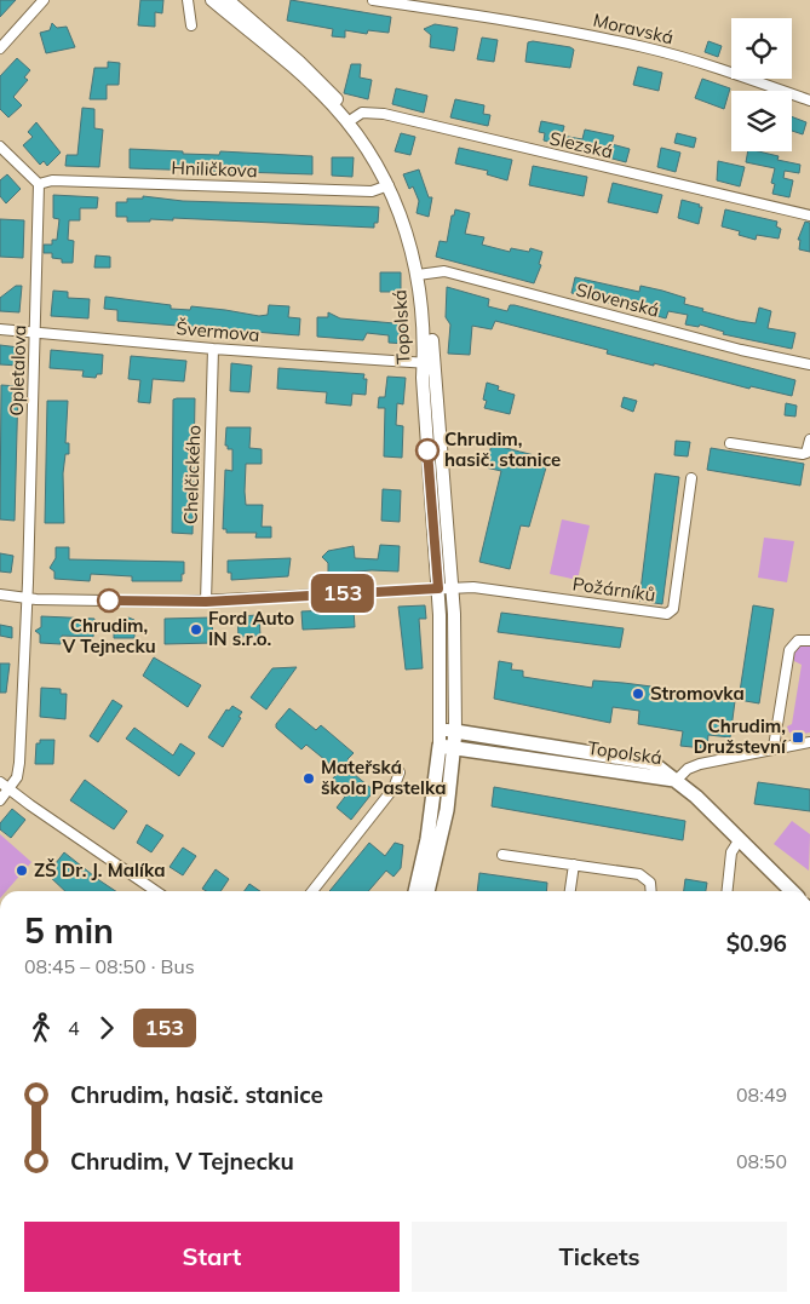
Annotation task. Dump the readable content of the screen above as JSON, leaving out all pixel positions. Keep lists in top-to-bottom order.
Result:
{
  "streets": {
    "main road": ["Topolská"],
    "street": [
      "Moravská",
      "Slezská",
      "Hniličkova",
      "Slovenská",
      "Švermova",
      "Opletalova",
      "Chelčického",
      "Požárníků"
    ]
  },
  "crossings": [
    ["Slezská", "Topolská"],
    ["Hniličkova", "Topolská"],
    ["Hniličkova", "Opletalova"],
    ["Slovenská", "Topolská"],
    ["Topolská", "Švermova"],
    ["Topolská", "Požárníků"],
    ["Švermova", "Opletalova"],
    ["Švermova", "Chelčického"]
  ],
  "places": {
    "other": [
      "Chrudim, hasič. stanice",
      "Chrudim, V Tejnecku",
      "Ford Auto IN s.r.o.",
      "Stromovka",
      "Mateřská škola Pastelka",
      "ZŠ Dr. J. Malíka"
    ],
    "transit": ["Chrudim, Družstevní"]
  },
  "lines": ["bus line 153"],
  "page": {
    "on_map": "153",
    "heading": ["5 min", "08:45 – 08:50 · Bus", "$0.96"],
    "legs": ["4", "153"],
    "list": [
      {
        "name": "Chrudim, hasič. stanice",
        "value": "08:49"
      },
      {
        "name": "Chrudim, V Tejnecku",
        "value": "08:50"
      }
    ],
    "buttons": ["Start", "Tickets"]
  }
}
